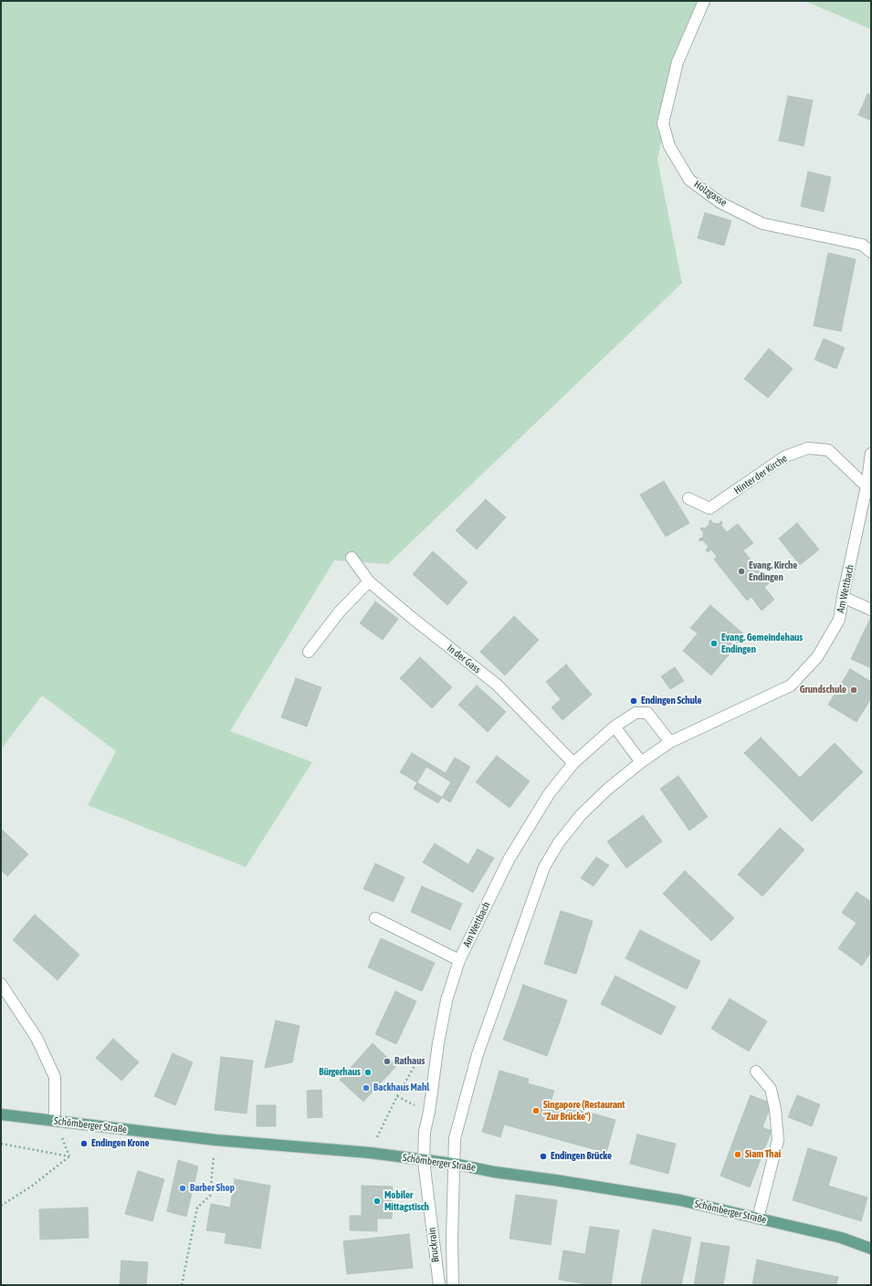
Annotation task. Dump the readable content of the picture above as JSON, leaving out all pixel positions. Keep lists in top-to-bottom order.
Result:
{
  "streets": {
    "main road": ["Schömberger Straße"],
    "street": [
      "Holzgasse",
      "Hinter der Kirche",
      "Am Wettbach",
      "In der Gass",
      "Bruckrain"
    ]
  },
  "crossings": [
    ["Hinter der Kirche", "Am Wettbach"],
    ["Am Wettbach", "In der Gass"],
    ["Am Wettbach", "Schömberger Straße"],
    ["Am Wettbach", "Bruckrain"],
    ["Schömberger Straße", "Bruckrain"]
  ],
  "places": [
    "Evang. Kirche Endingen",
    "Evang. Gemeindehaus Endingen",
    "Grundschule",
    "Endingen Schule",
    "Rathaus",
    "Bürgerhaus",
    "Backhaus Mahl",
    "Singapore (Restaurant \"Zur Brücke\")",
    "Endingen Krone",
    "Siam Thai",
    "Endingen Brücke",
    "Barber Shop",
    "Mobiler Mittagstisch"
  ]
}
